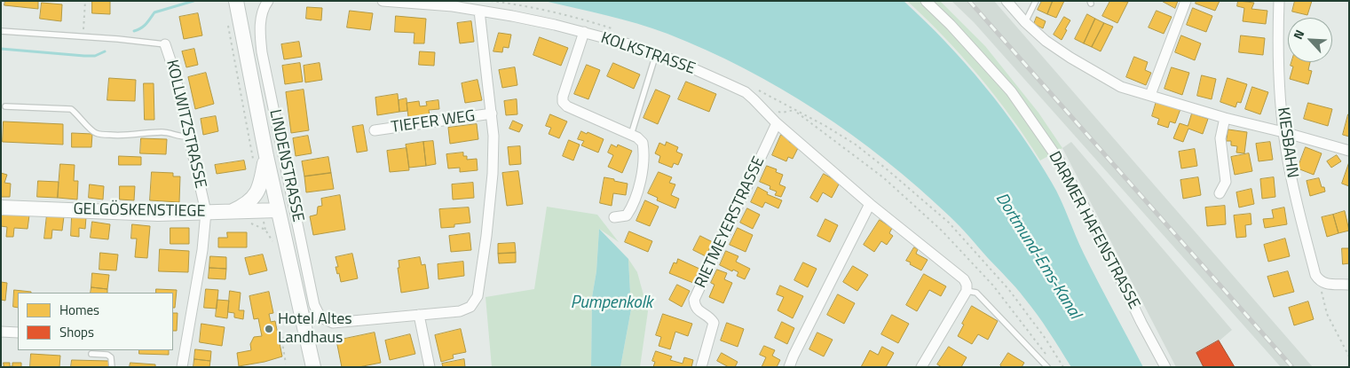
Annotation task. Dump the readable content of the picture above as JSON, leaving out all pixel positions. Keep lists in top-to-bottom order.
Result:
{
  "streets": {
    "main road": ["LINDENSTRASSE", "GELGÖSKENSTIEGE"],
    "street": [
      "KOLKSTRASSE",
      "TIEFER WEG",
      "KOLLWITZSTRASSE",
      "KIESBAHN",
      "RIETMEYERSTRASSE",
      "DARMER HAFENSTRASSE"
    ]
  },
  "crossings": [
    ["KOLKSTRASSE", "RIETMEYERSTRASSE"],
    ["KOLLWITZSTRASSE", "GELGÖSKENSTIEGE"],
    ["LINDENSTRASSE", "GELGÖSKENSTIEGE"]
  ],
  "water": ["Dortmund-Ems-Kanal", "Pumpenkolk"],
  "places": ["Hotel Altes Landhaus"],
  "legend": ["Homes", "Shops"],
  "north": "top left"
}
